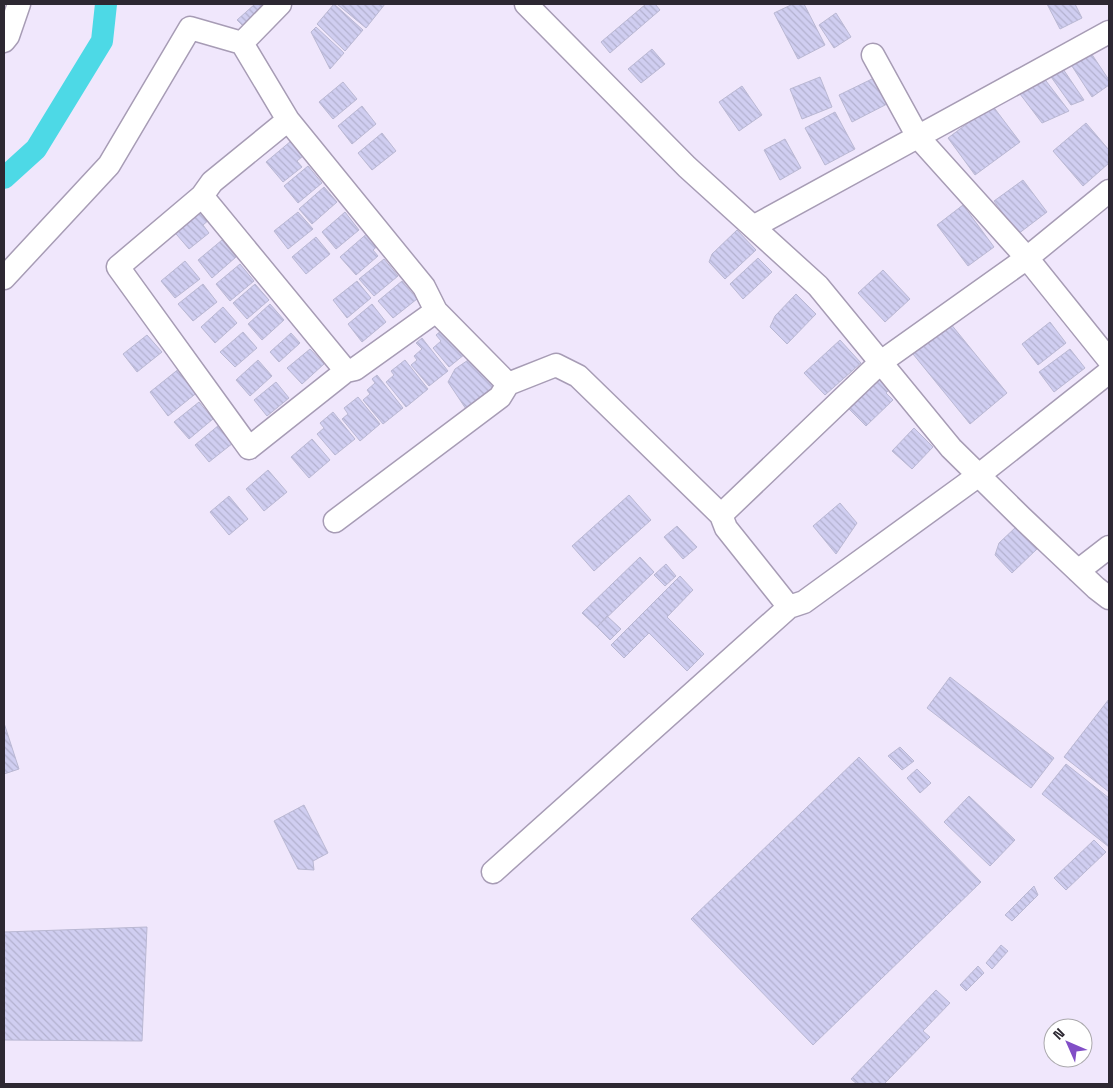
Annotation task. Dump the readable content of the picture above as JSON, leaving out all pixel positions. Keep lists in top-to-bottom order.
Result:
{
  "north": "top left"
}
